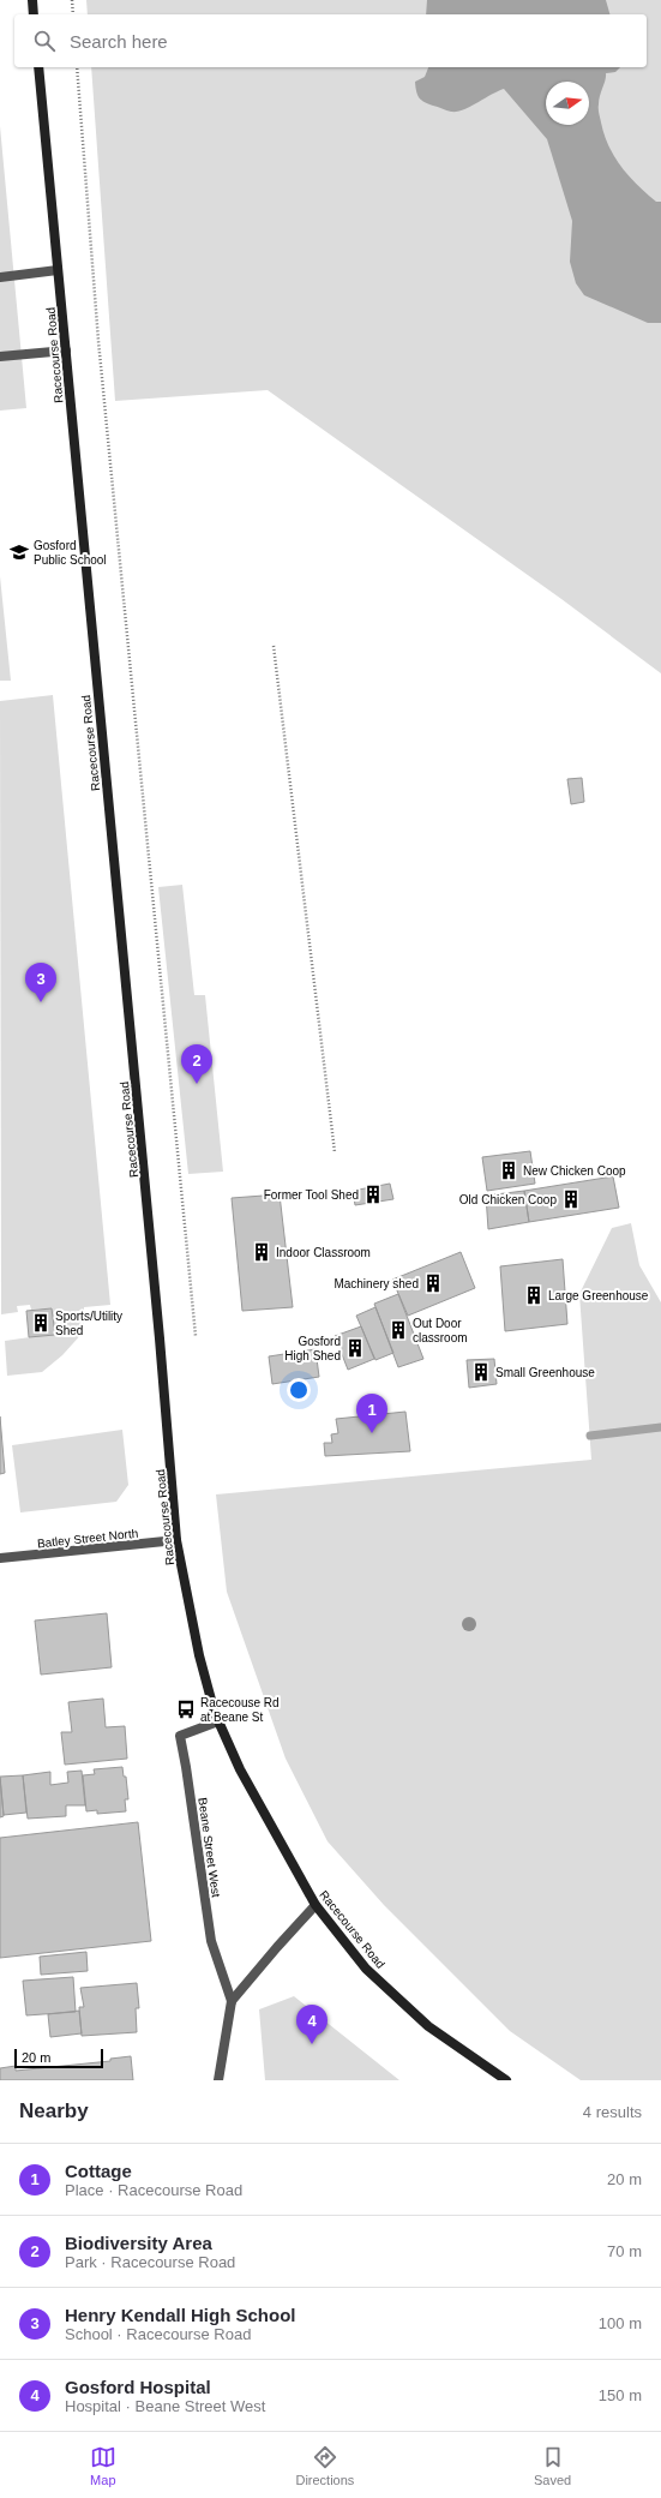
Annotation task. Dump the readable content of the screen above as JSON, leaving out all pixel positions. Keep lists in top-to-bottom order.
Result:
{
  "streets": {
    "main road": ["Racecourse Road"],
    "street": ["Batley Street North", "Beane Street West"]
  },
  "crossings": [
    ["Racecourse Road", "Batley Street North"],
    ["Racecourse Road", "Beane Street West"]
  ],
  "places": {
    "school or university": ["Gosford Public School"],
    "building": [
      "New Chicken Coop",
      "Former Tool Shed",
      "Old Chicken Coop",
      "Indoor Classroom",
      "Machinery shed",
      "Large Greenhouse",
      "Sports/Utility Shed",
      "Out Door classroom",
      "Gosford High Shed",
      "Small Greenhouse"
    ],
    "bus stop": ["Racecouse Rd at Beane St"]
  },
  "scale_bar": "20 m",
  "north": "right",
  "page": {
    "search": "Search here",
    "pins": [
      "3",
      "2",
      "1",
      "4"
    ],
    "scale": "20 m",
    "heading": ["Nearby", "4 results"],
    "list": [
      {
        "mark": "1",
        "name": "Cottage",
        "note": "Place · Racecourse Road",
        "value": "20 m"
      },
      {
        "mark": "2",
        "name": "Biodiversity Area",
        "note": "Park · Racecourse Road",
        "value": "70 m"
      },
      {
        "mark": "3",
        "name": "Henry Kendall High School",
        "note": "School · Racecourse Road",
        "value": "100 m"
      },
      {
        "mark": "4",
        "name": "Gosford Hospital",
        "note": "Hospital · Beane Street West",
        "value": "150 m"
      }
    ],
    "nav": ["Map", "Directions", "Saved"]
  }
}
